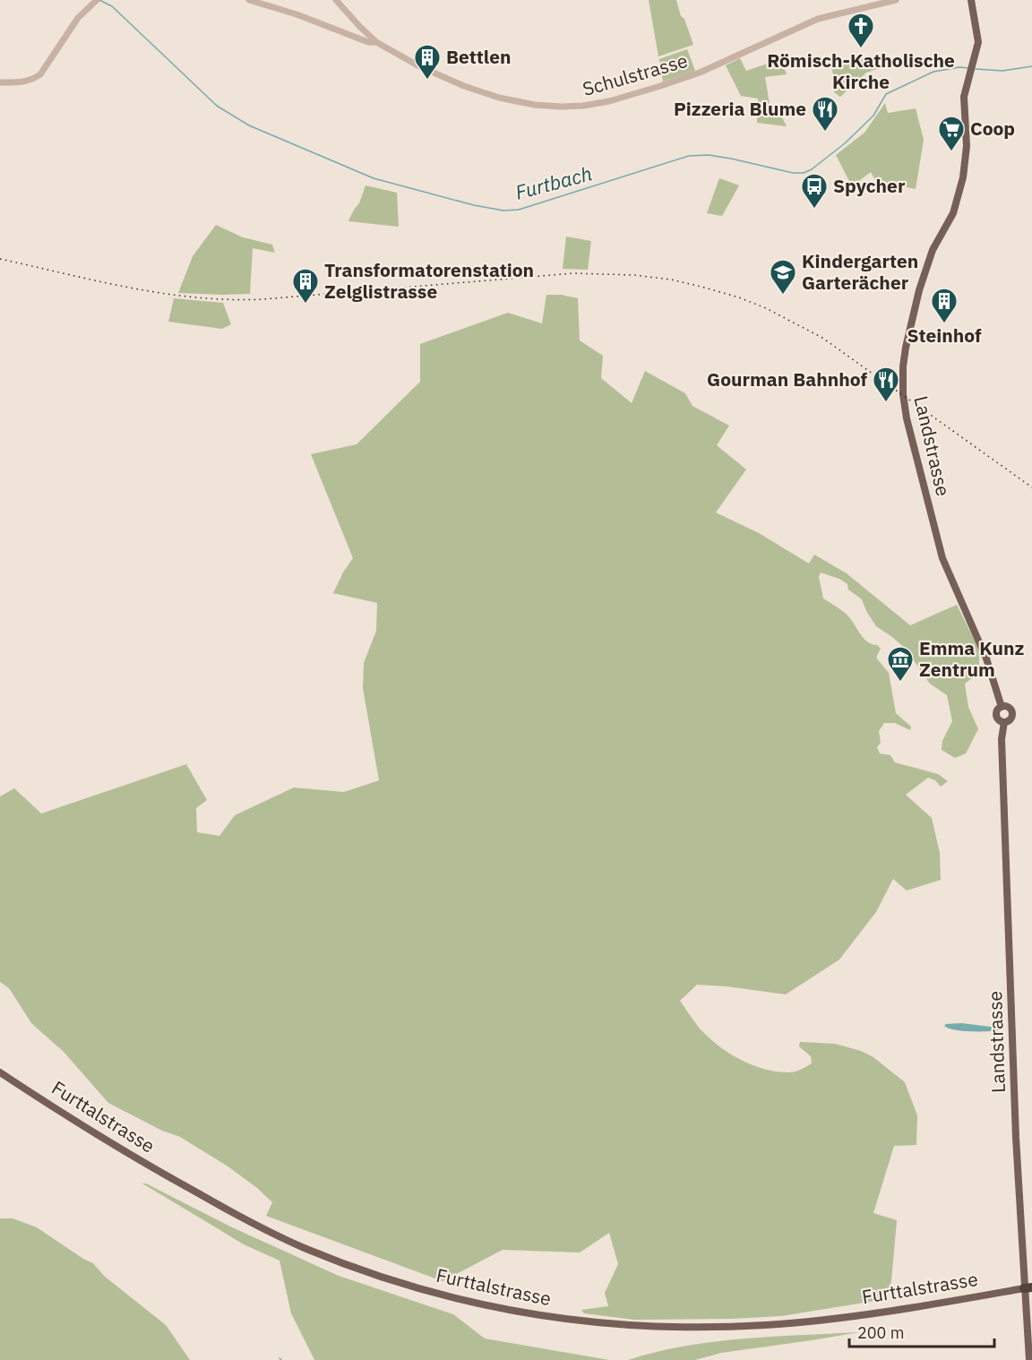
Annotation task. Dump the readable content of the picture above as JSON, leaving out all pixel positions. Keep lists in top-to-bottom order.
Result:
{
  "streets": {
    "main road": ["Landstrasse", "Furttalstrasse"],
    "street": ["Schulstrasse"]
  },
  "crossings": [
    ["Landstrasse", "Furttalstrasse"]
  ],
  "water": ["Furtbach"],
  "places": {
    "church": ["Römisch-Katholische Kirche"],
    "building": ["Bettlen", "Transformatorenstation Zelglistrasse", "Steinhof"],
    "restaurant": ["Pizzeria Blume", "Gourman Bahnhof"],
    "supermarket": ["Coop"],
    "bus stop": ["Spycher"],
    "school or university": ["Kindergarten Garterächer"],
    "museum": ["Emma Kunz Zentrum"]
  },
  "scale_bar": "200 m"
}
